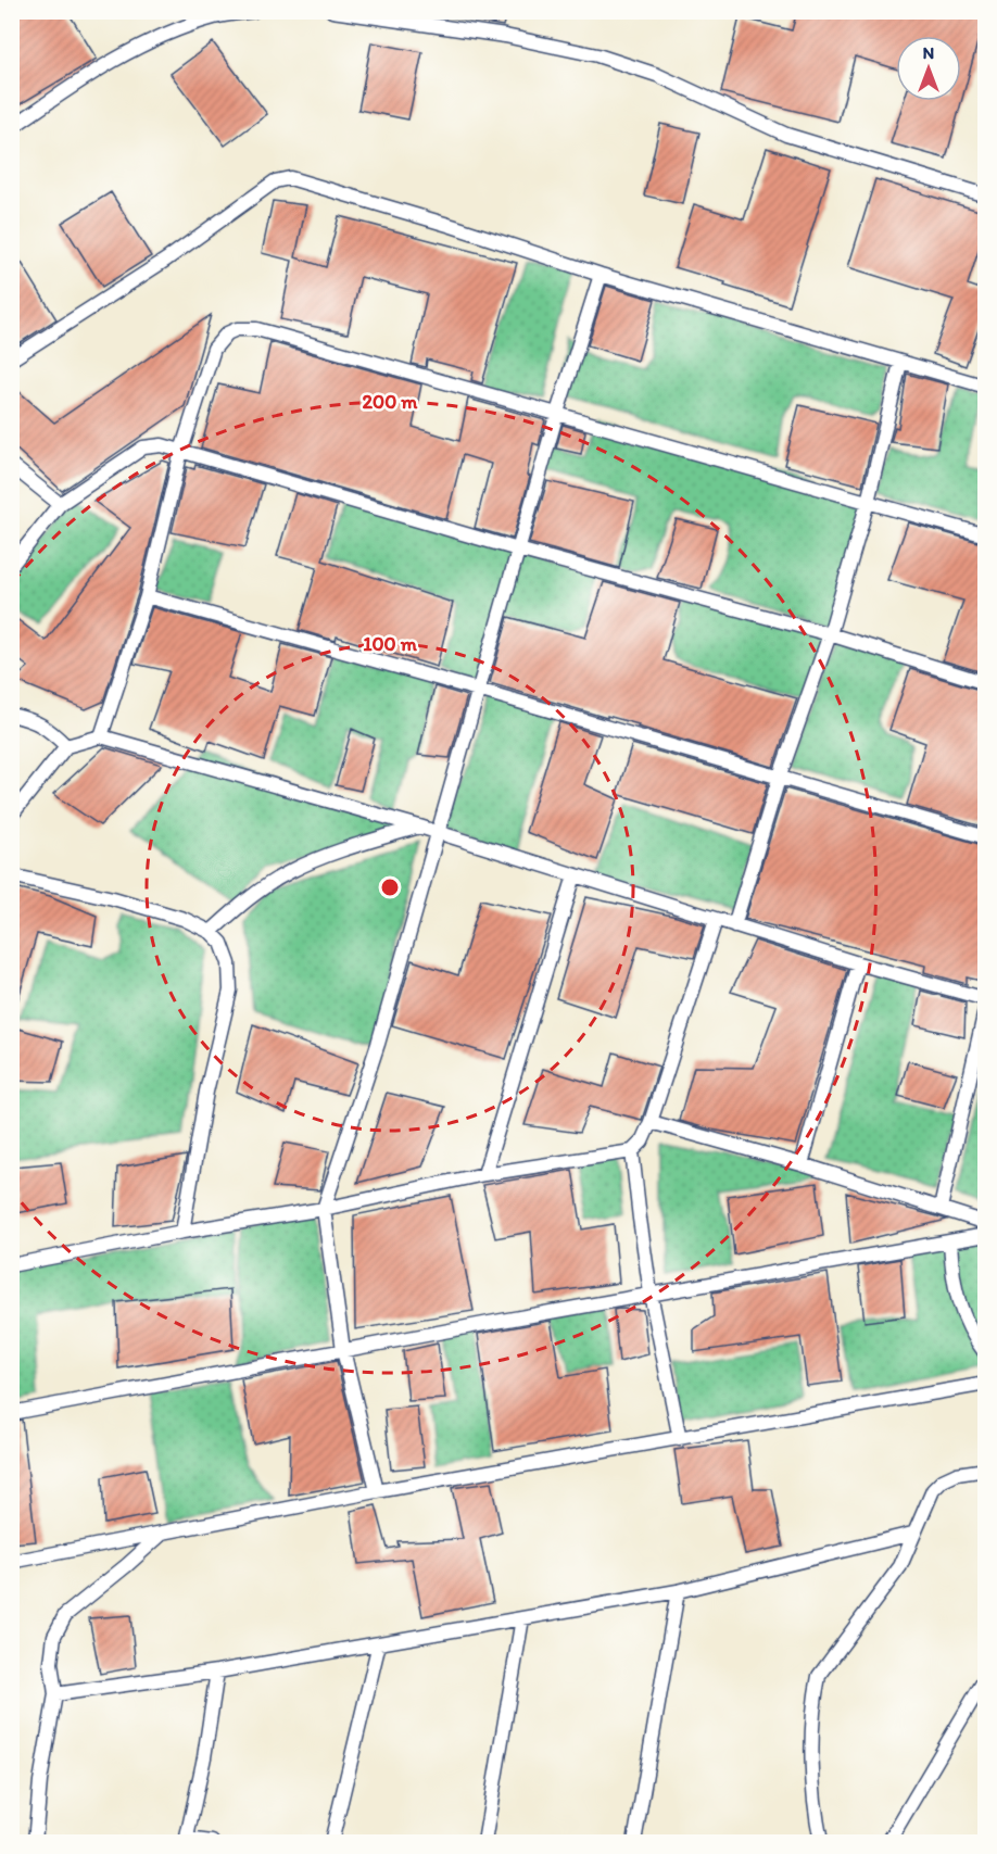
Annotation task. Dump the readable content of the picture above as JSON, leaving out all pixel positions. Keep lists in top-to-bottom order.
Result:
{
  "north": "top",
  "rings": ["200 m", "100 m"]
}
